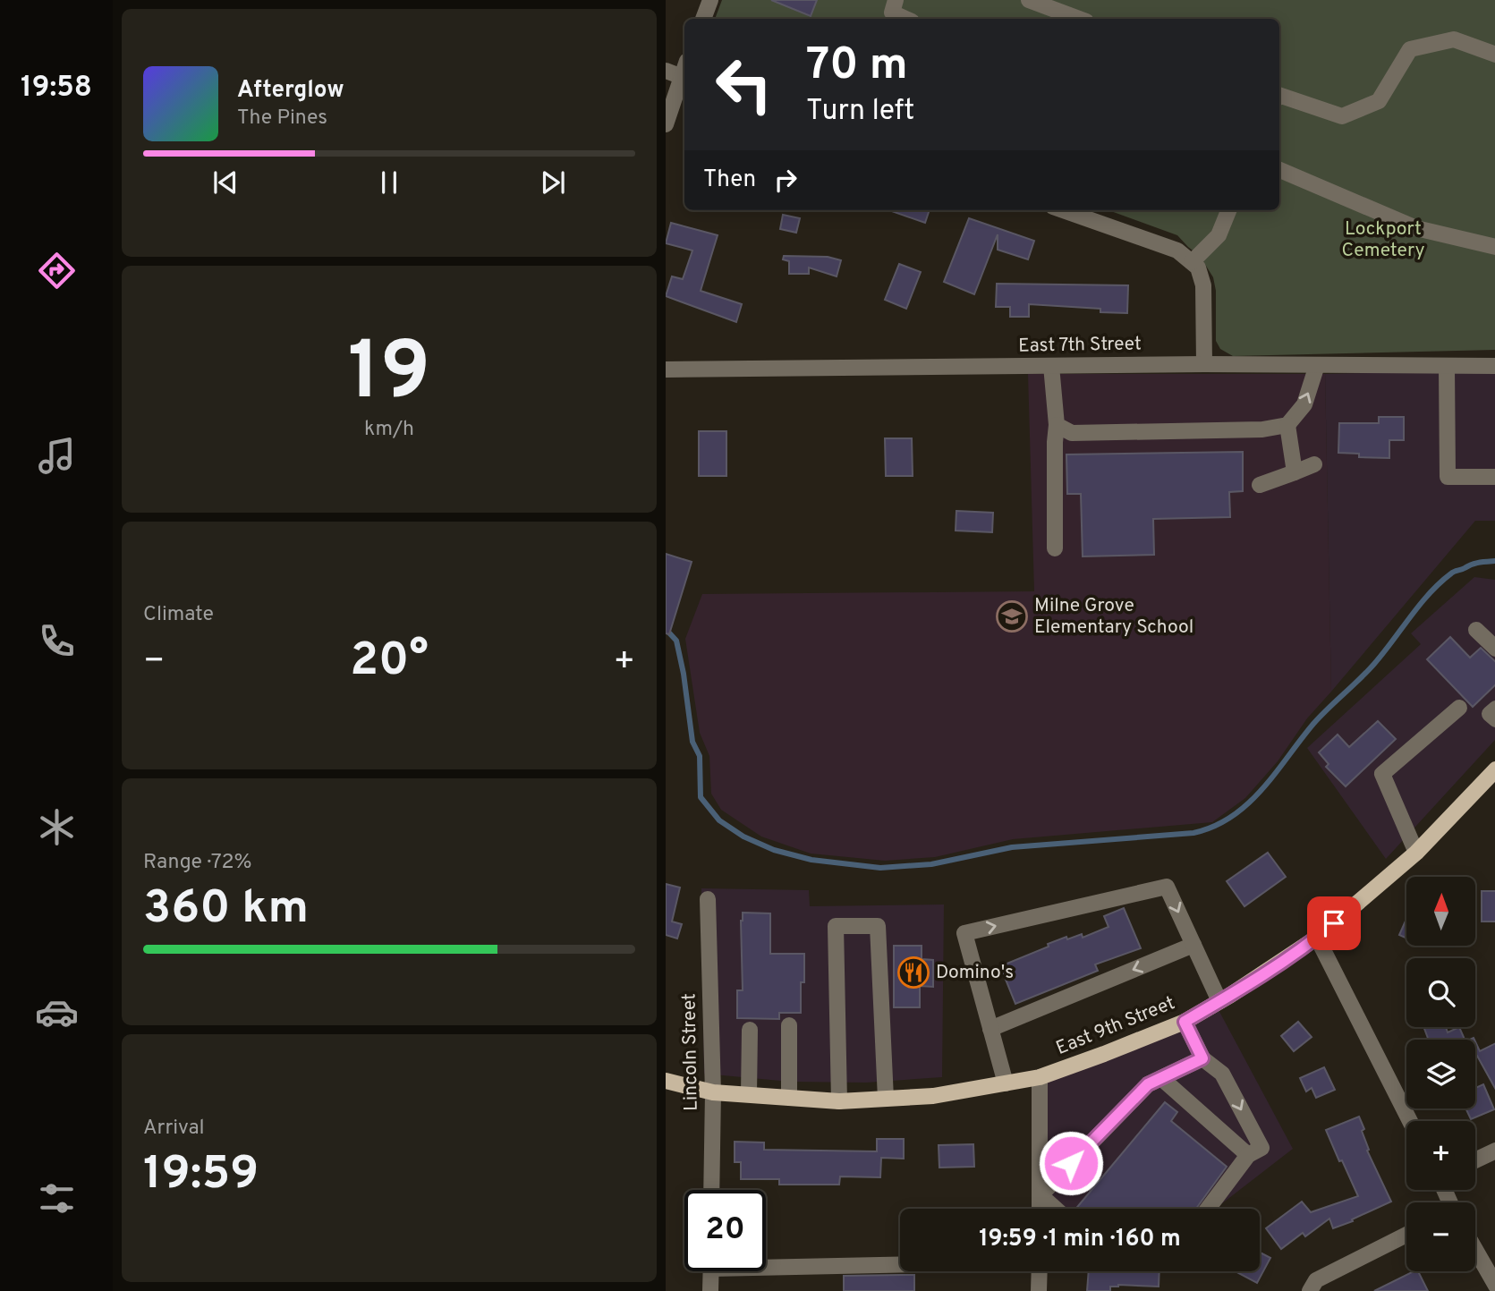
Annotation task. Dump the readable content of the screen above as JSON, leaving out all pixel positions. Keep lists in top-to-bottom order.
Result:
{
  "streets": {
    "main road": ["East 9th Street"],
    "street": ["East 7th Street", "Lincoln Street"]
  },
  "crossings": [
    ["East 9th Street", "Lincoln Street"]
  ],
  "parks": ["Lockport Cemetery"],
  "places": {
    "school or university": ["Milne Grove Elementary School"],
    "restaurant": ["Domino's"]
  },
  "north": "top",
  "page": {
    "tabs": "19:58",
    "turn": ["70 m", "Turn left"],
    "song": ["Afterglow", "The Pines"],
    "then": "Then",
    "tile": [
      ["19", "km/h"],
      "Climate",
      ["Range · 72%", "360 km"],
      ["Arrival", "19:59"]
    ],
    "heat": ["−", "20°", "+"],
    "map_buttons": ["+", "−"],
    "limit": "20",
    "trip": "19:59 · 1 min · 160 m"
  }
}
